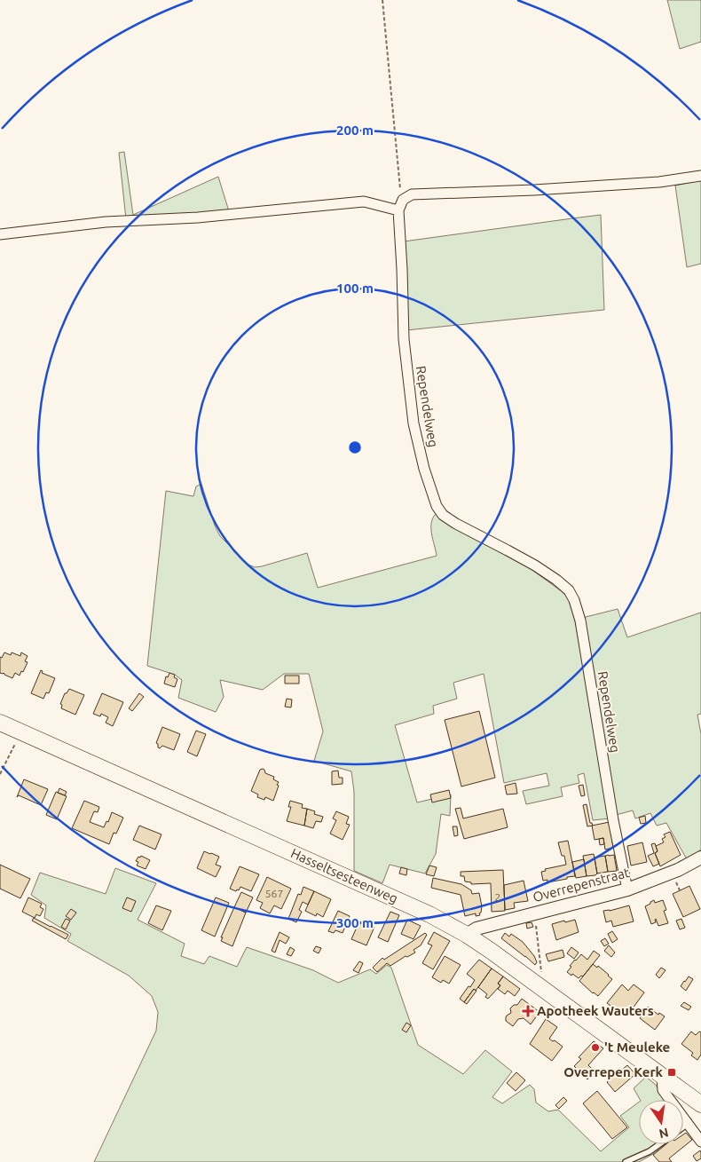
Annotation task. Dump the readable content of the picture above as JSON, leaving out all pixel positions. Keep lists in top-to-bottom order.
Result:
{
  "streets": {
    "main road": ["Hasseltsesteenweg"],
    "street": ["Rependelweg", "Overrepenstraat"]
  },
  "crossings": [
    ["Rependelweg", "Overrepenstraat"],
    ["Hasseltsesteenweg", "Overrepenstraat"]
  ],
  "places": {
    "health": ["Apotheek Wauters"],
    "other": ["'t Meuleke"],
    "transit": ["Overrepen Kerk"]
  },
  "house_numbers": ["567", "2"],
  "north": "bottom",
  "rings": ["200 m", "100 m", "300 m"]
}
